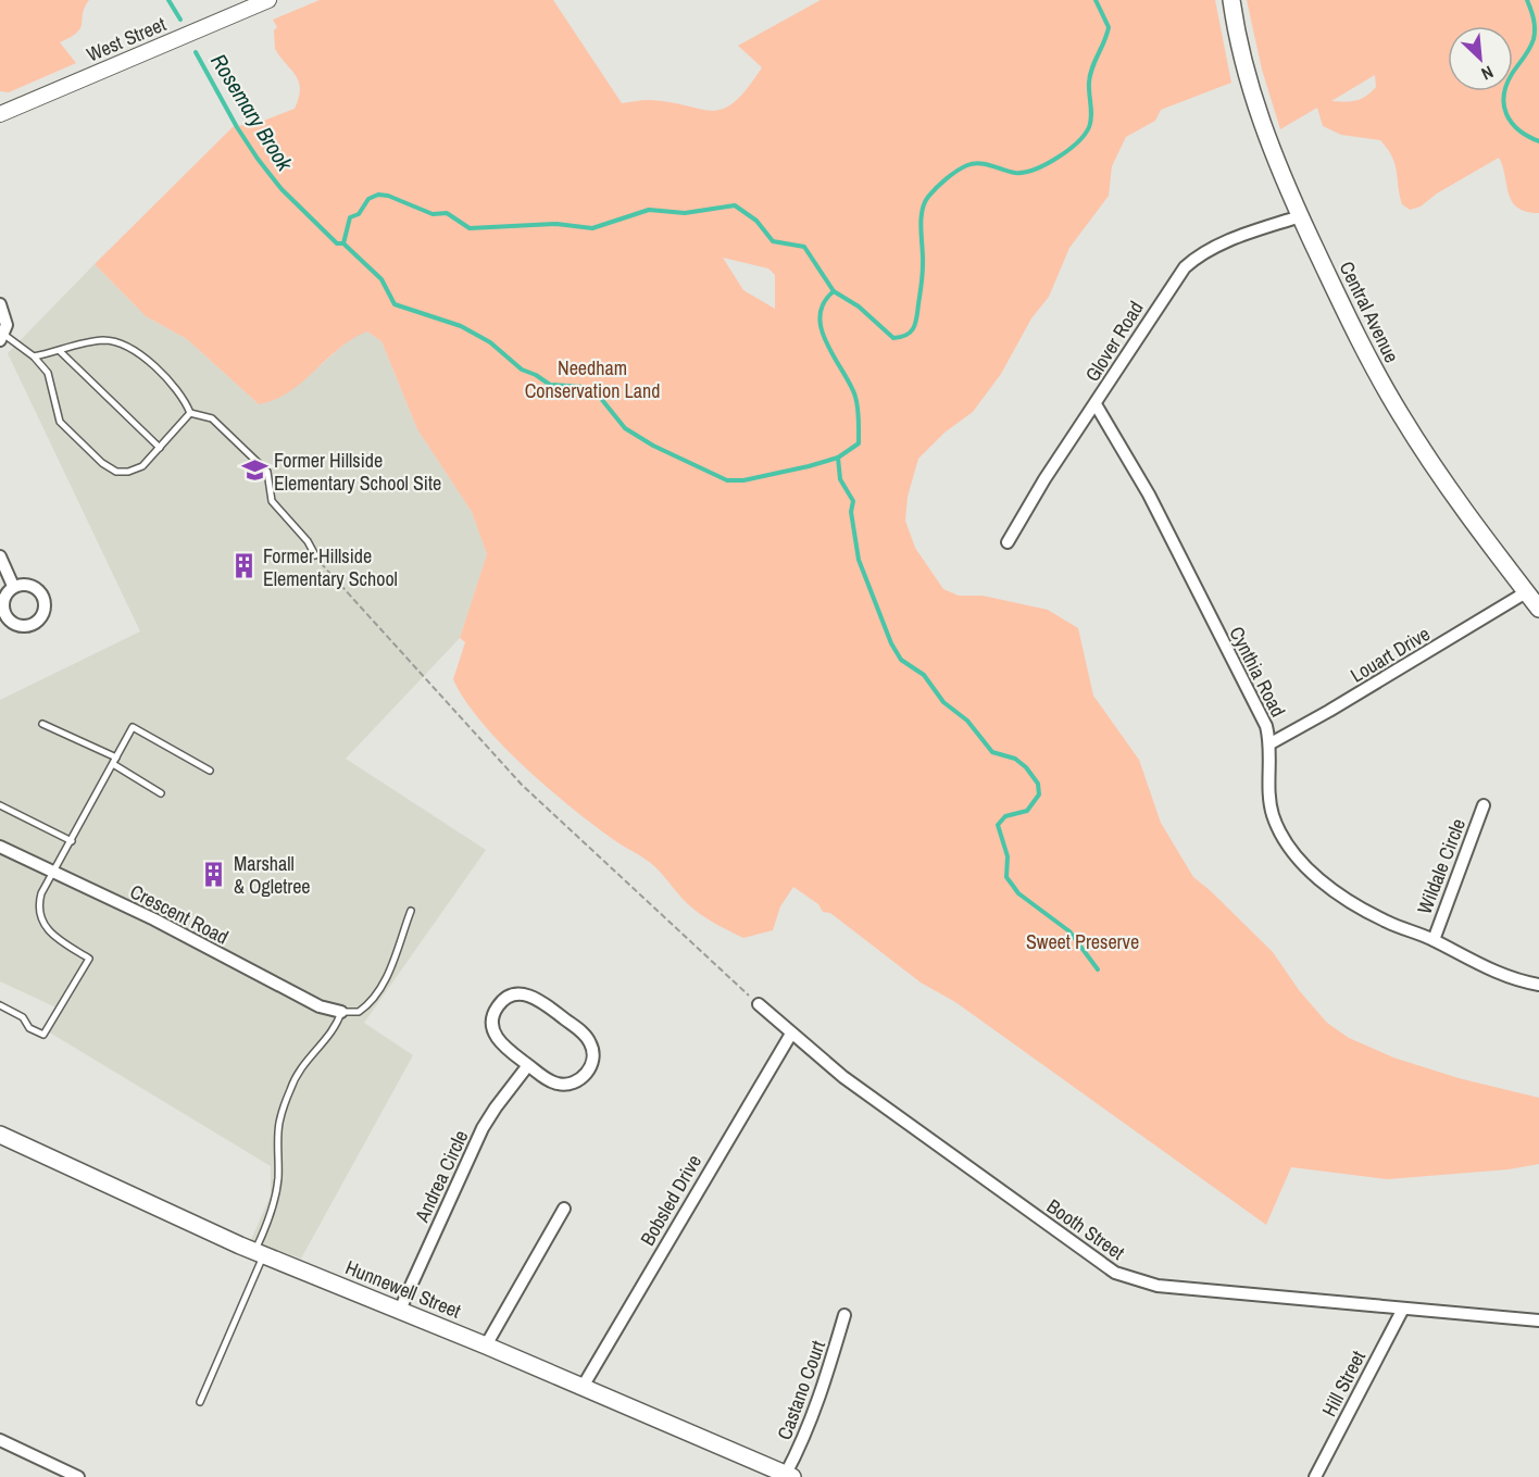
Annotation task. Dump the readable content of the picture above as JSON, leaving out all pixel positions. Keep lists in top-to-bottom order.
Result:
{
  "streets": {
    "main road": ["Central Avenue", "Hunnewell Street"],
    "street": [
      "West Street",
      "Glover Road",
      "Louart Drive",
      "Cynthia Road",
      "Wildale Circle",
      "Crescent Road",
      "Andrea Circle",
      "Bobsled Drive",
      "Booth Street",
      "Hill Street",
      "Castano Court"
    ]
  },
  "crossings": [
    ["Central Avenue", "Glover Road"],
    ["Central Avenue", "Louart Drive"],
    ["Glover Road", "Cynthia Road"],
    ["Louart Drive", "Cynthia Road"],
    ["Cynthia Road", "Wildale Circle"],
    ["Andrea Circle", "Hunnewell Street"],
    ["Bobsled Drive", "Booth Street"],
    ["Bobsled Drive", "Hunnewell Street"],
    ["Booth Street", "Hill Street"],
    ["Hunnewell Street", "Castano Court"]
  ],
  "water": ["Rosemary Brook"],
  "parks": ["Needham Conservation Land", "Sweet Preserve"],
  "places": {
    "school or university": ["Former Hillside Elementary School Site"],
    "building": ["Former Hillside Elementary School", "Marshall & Ogletree"]
  },
  "north": "bottom right"
}
